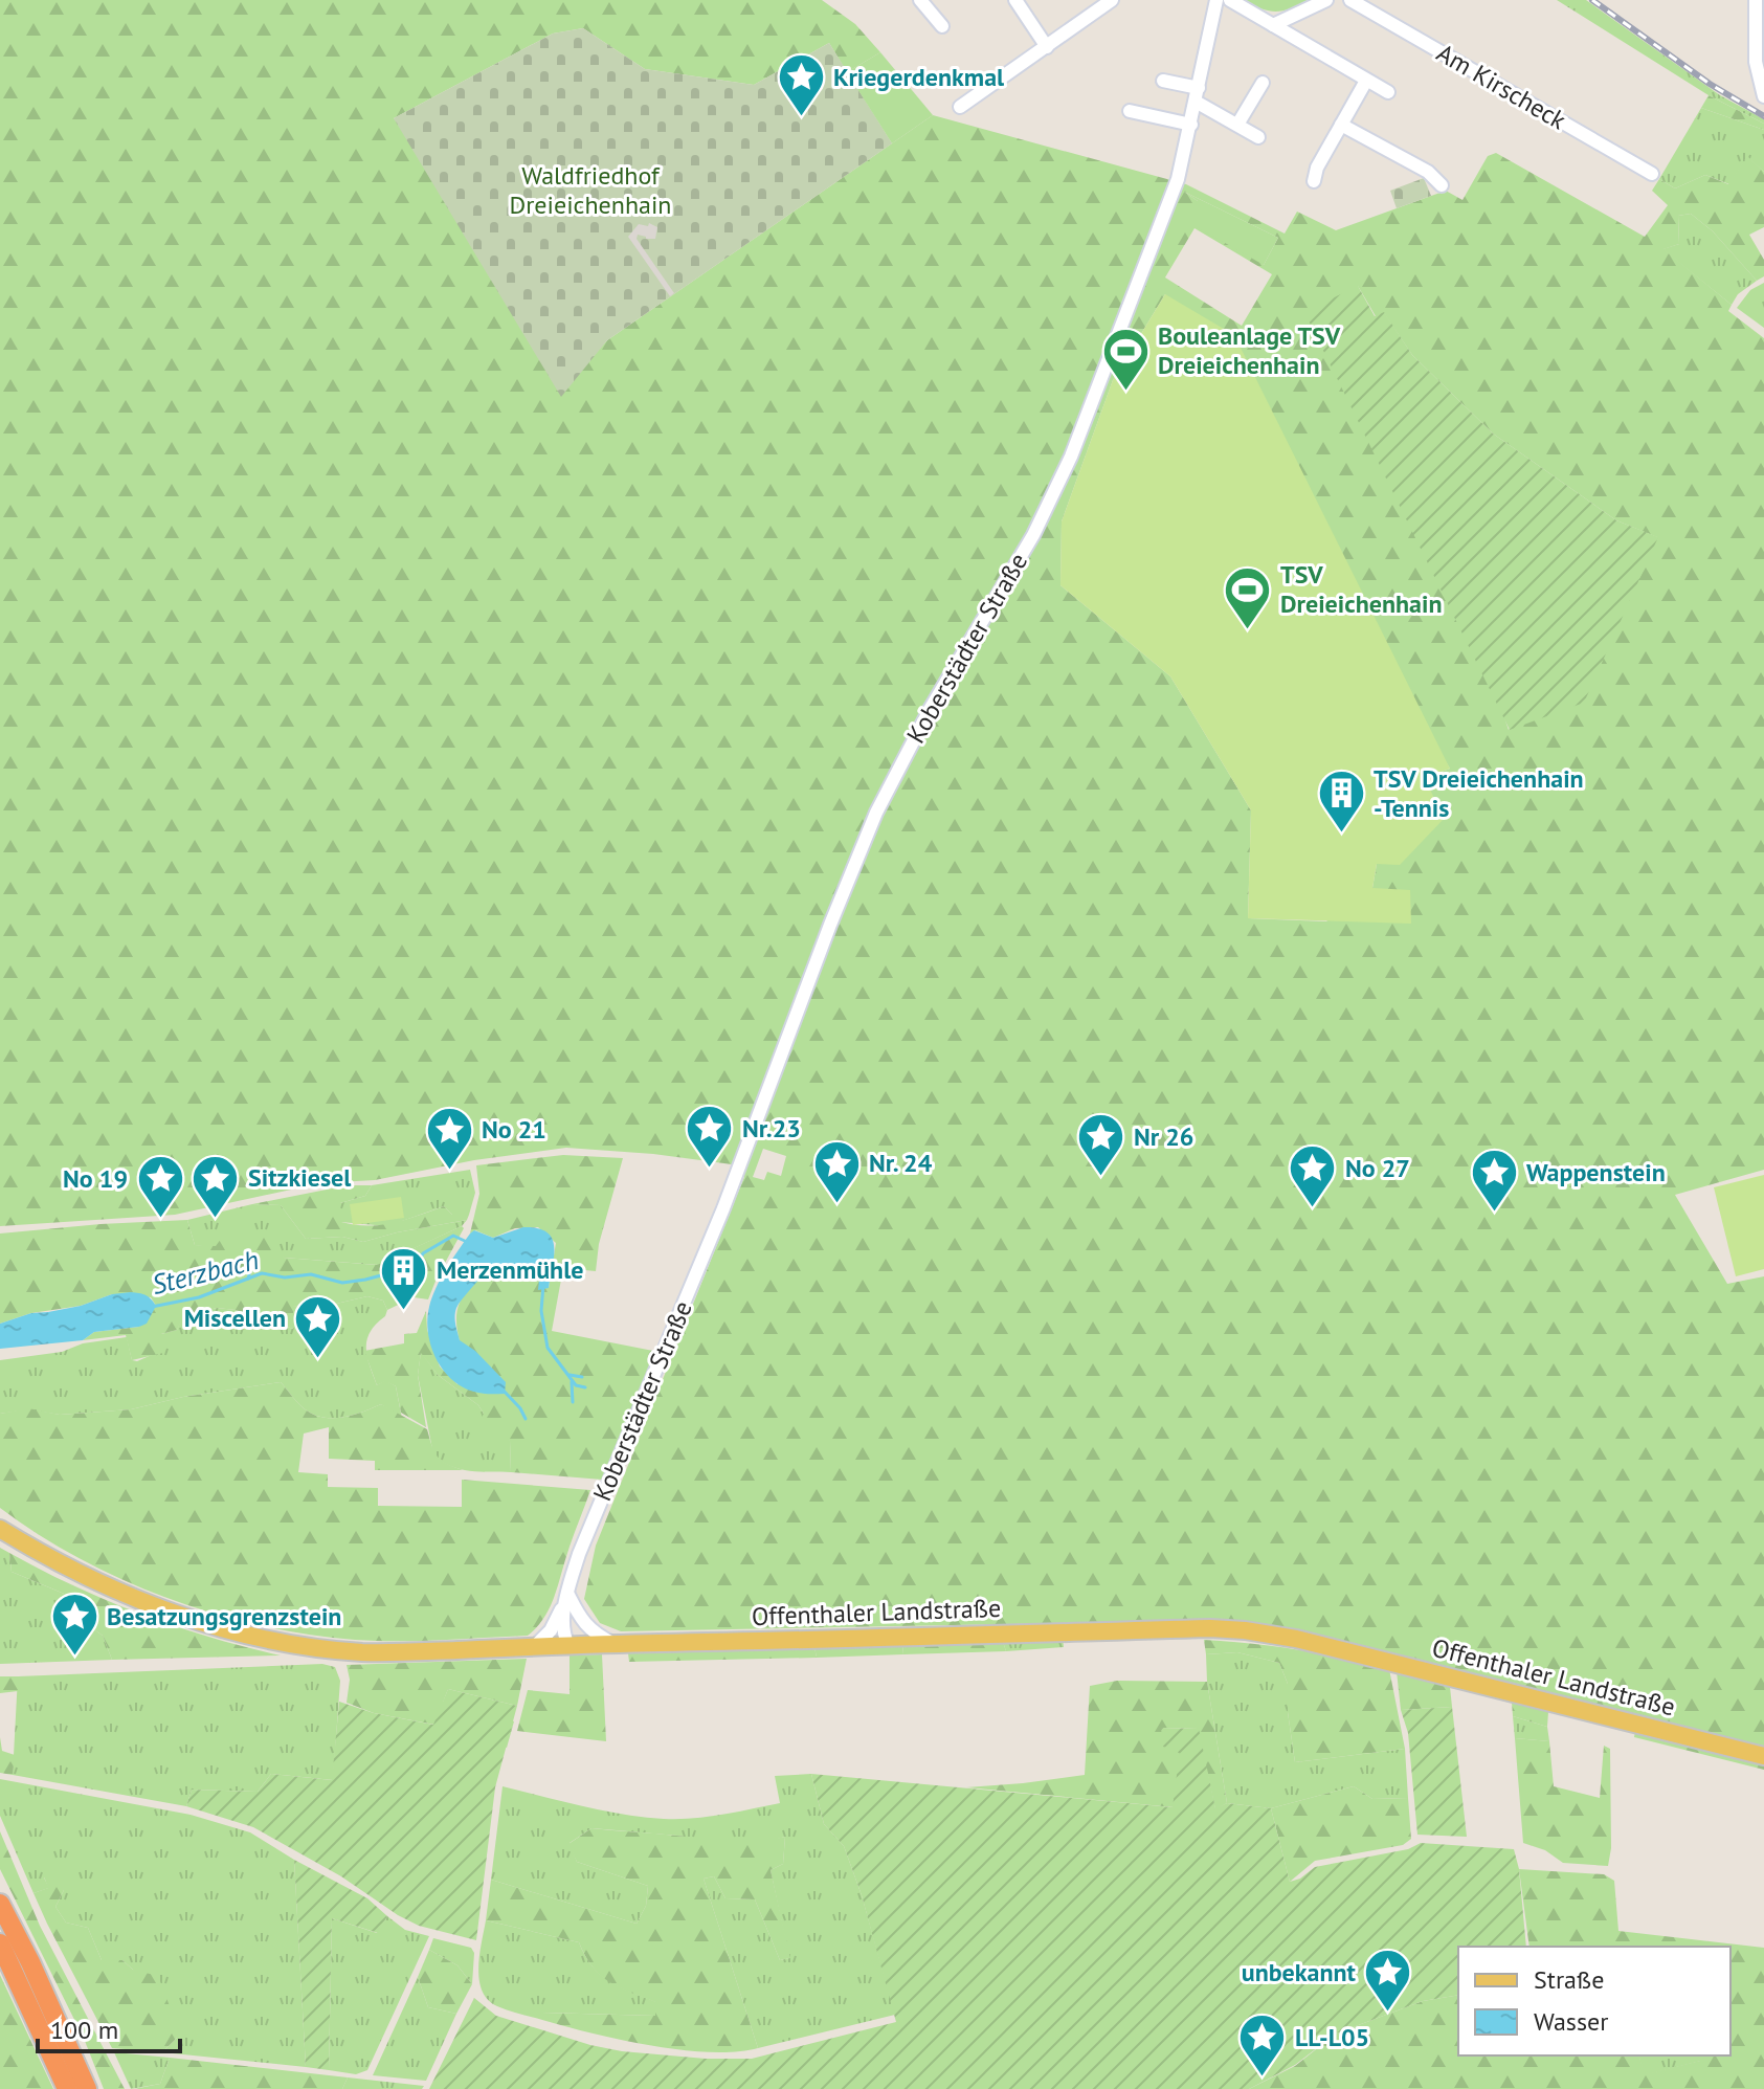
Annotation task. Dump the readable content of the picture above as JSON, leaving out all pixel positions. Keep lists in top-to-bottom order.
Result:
{
  "streets": {
    "main road": ["Offenthaler Landstraße"],
    "street": ["Am Kirscheck", "Koberstädter Straße"]
  },
  "water": ["Sterzbach"],
  "parks": ["Waldfriedhof Dreieichenhain"],
  "places": {
    "place": [
      "Kriegerdenkmal",
      "Nr.23",
      "No 21",
      "Nr 26",
      "Nr. 24",
      "No 27",
      "Wappenstein",
      "Sitzkiesel",
      "No 19",
      "Miscellen",
      "Besatzungsgrenzstein",
      "unbekannt",
      "LL-L05"
    ],
    "sports": ["Bouleanlage TSV Dreieichenhain", "TSV Dreieichenhain"],
    "building": ["TSV Dreieichenhain -Tennis", "Merzenmühle"]
  },
  "legend": ["Straße", "Wasser"],
  "scale_bar": "100 m"
}
